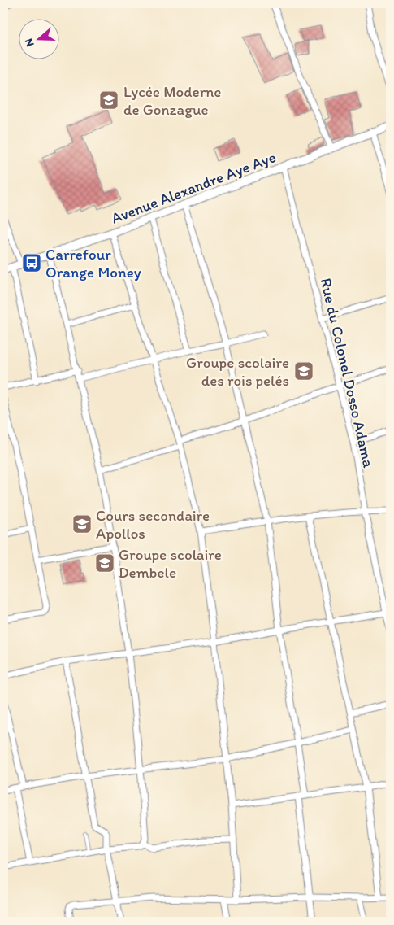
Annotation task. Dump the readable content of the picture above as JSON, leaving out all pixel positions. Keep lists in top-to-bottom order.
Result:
{
  "streets": {
    "street": ["Avenue Alexandre Aye Aye", "Rue du Colonel Dosso Adama"]
  },
  "crossings": [
    ["Avenue Alexandre Aye Aye", "Rue du Colonel Dosso Adama"]
  ],
  "places": {
    "school or university": [
      "Lycée Moderne de Gonzague",
      "Groupe scolaire des rois pelés",
      "Cours secondaire Apollos",
      "Groupe scolaire Dembele"
    ],
    "bus stop": ["Carrefour Orange Money"]
  },
  "north": "left"
}
